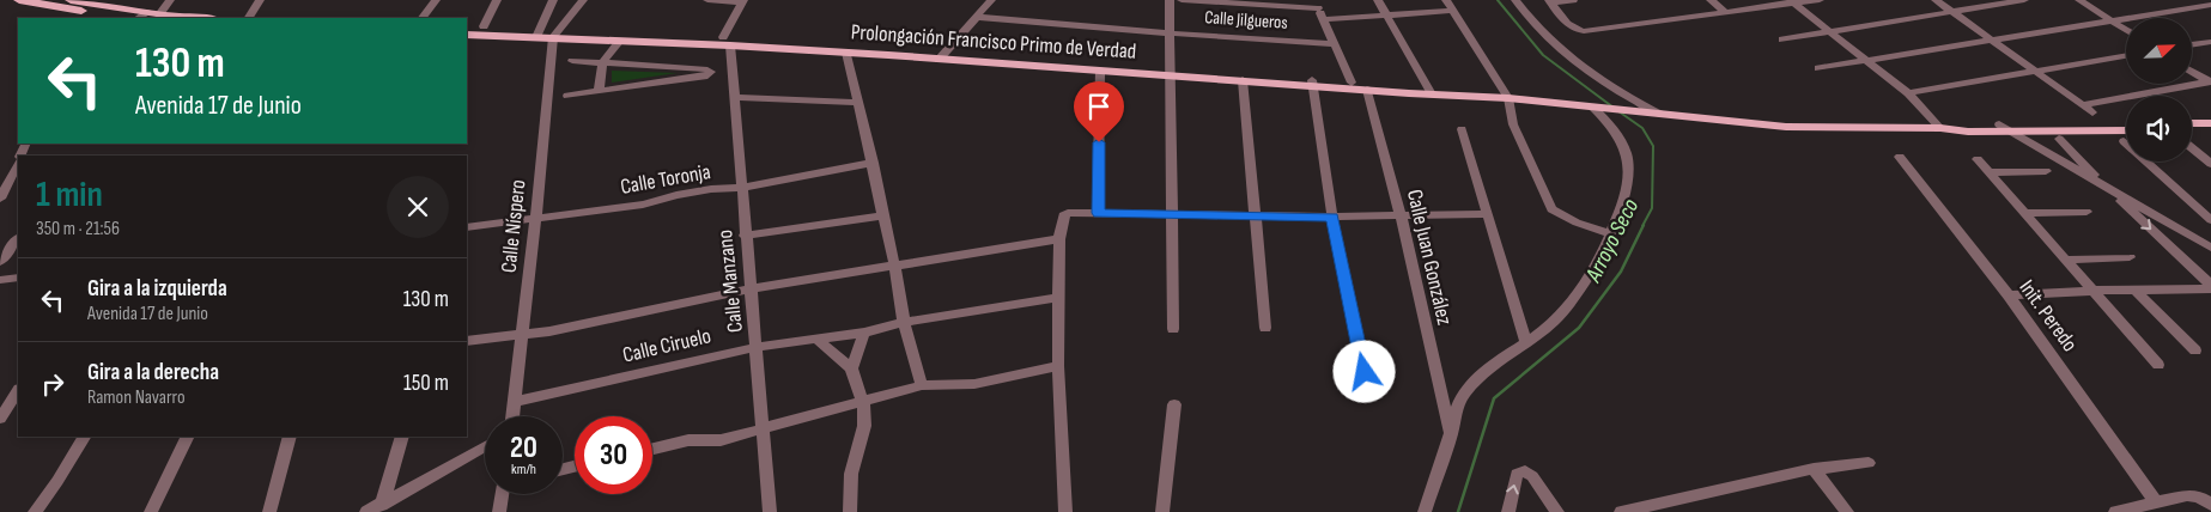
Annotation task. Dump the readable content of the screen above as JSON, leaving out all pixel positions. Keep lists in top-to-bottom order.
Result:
{
  "streets": {
    "main road": ["Prolongación Francisco Primo de Verdad"],
    "street": [
      "Calle Jilgueros",
      "Calle Toronja",
      "Calle Níspero",
      "Calle Juan González",
      "Calle Manzano",
      "Init. Peredo",
      "Calle Ciruelo"
    ]
  },
  "crossings": [
    ["Prolongación Francisco Primo de Verdad", "Calle Níspero"],
    ["Prolongación Francisco Primo de Verdad", "Calle Juan González"],
    ["Prolongación Francisco Primo de Verdad", "Calle Manzano"],
    ["Calle Toronja", "Calle Níspero"],
    ["Calle Toronja", "Calle Manzano"],
    ["Calle Níspero", "Calle Ciruelo"],
    ["Calle Manzano", "Calle Ciruelo"]
  ],
  "water": ["Arroyo Seco"],
  "north": "top right",
  "page": {
    "turn": ["130 m", "Avenida 17 de Junio"],
    "heading": ["1 min", "350 m · 21:56"],
    "list": [
      {
        "name": "Gira a la izquierda",
        "note": "Avenida 17 de Junio",
        "value": "130 m"
      },
      {
        "name": "Gira a la derecha",
        "note": "Ramon Navarro",
        "value": "150 m"
      }
    ],
    "speed": "20 km/h",
    "limit": "30"
  }
}
